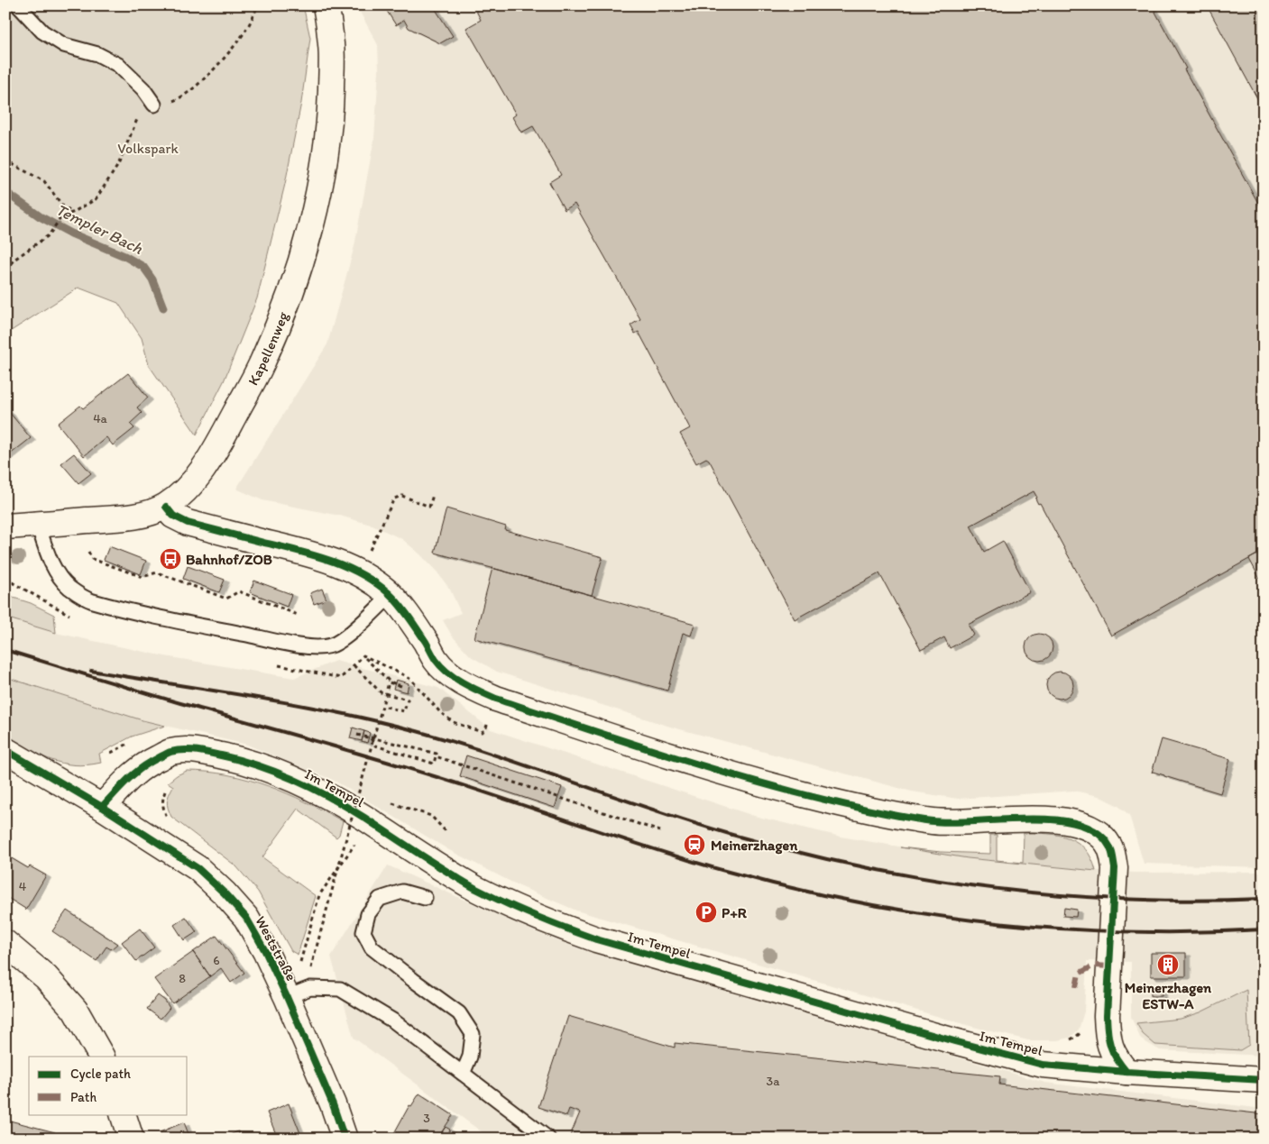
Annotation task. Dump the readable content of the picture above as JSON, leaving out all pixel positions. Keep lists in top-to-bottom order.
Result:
{
  "streets": {
    "street": ["Kapellenweg", "Im Tempel", "Weststraße"]
  },
  "crossings": [
    ["Im Tempel", "Weststraße"]
  ],
  "water": ["Templer Bach"],
  "parks": ["Volkspark"],
  "places": {
    "bus stop": ["Bahnhof/ZOB"],
    "station": ["Meinerzhagen"],
    "parking": ["P+R"],
    "building": ["Meinerzhagen ESTW-A"]
  },
  "house_numbers": [
    "4a",
    "4",
    "6",
    "8",
    "3a",
    "3"
  ],
  "legend": ["Cycle path", "Path"]
}
